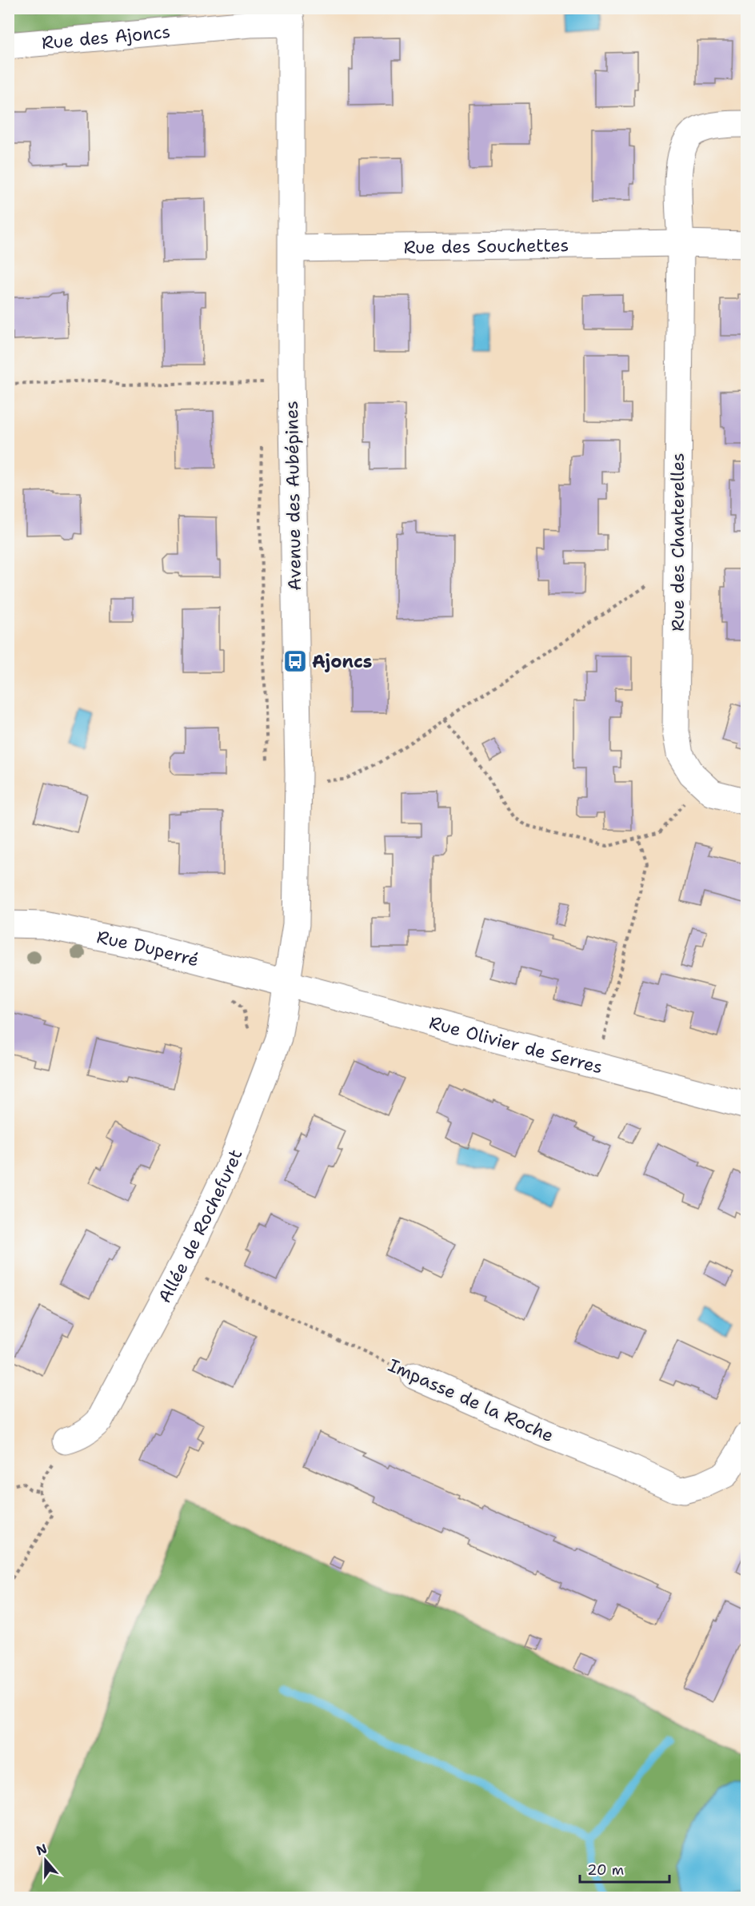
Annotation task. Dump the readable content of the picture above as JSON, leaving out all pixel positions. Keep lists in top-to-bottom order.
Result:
{
  "streets": {
    "street": [
      "Rue des Ajoncs",
      "Rue des Souchettes",
      "Avenue des Aubépines",
      "Rue des Chanterelles",
      "Rue Duperré",
      "Rue Olivier de Serres",
      "Allée de Rochefuret",
      "Impasse de la Roche"
    ]
  },
  "crossings": [
    ["Rue des Ajoncs", "Avenue des Aubépines"],
    ["Rue des Souchettes", "Avenue des Aubépines"],
    ["Rue des Souchettes", "Rue des Chanterelles"],
    ["Avenue des Aubépines", "Rue Duperré"],
    ["Avenue des Aubépines", "Rue Olivier de Serres"],
    ["Avenue des Aubépines", "Allée de Rochefuret"],
    ["Rue Duperré", "Rue Olivier de Serres"],
    ["Rue Duperré", "Allée de Rochefuret"],
    ["Rue Olivier de Serres", "Allée de Rochefuret"],
    ["Allée de Rochefuret", "Impasse de la Roche"]
  ],
  "places": {
    "bus stop": ["Ajoncs"]
  },
  "scale_bar": "20 m",
  "north": "top"
}
